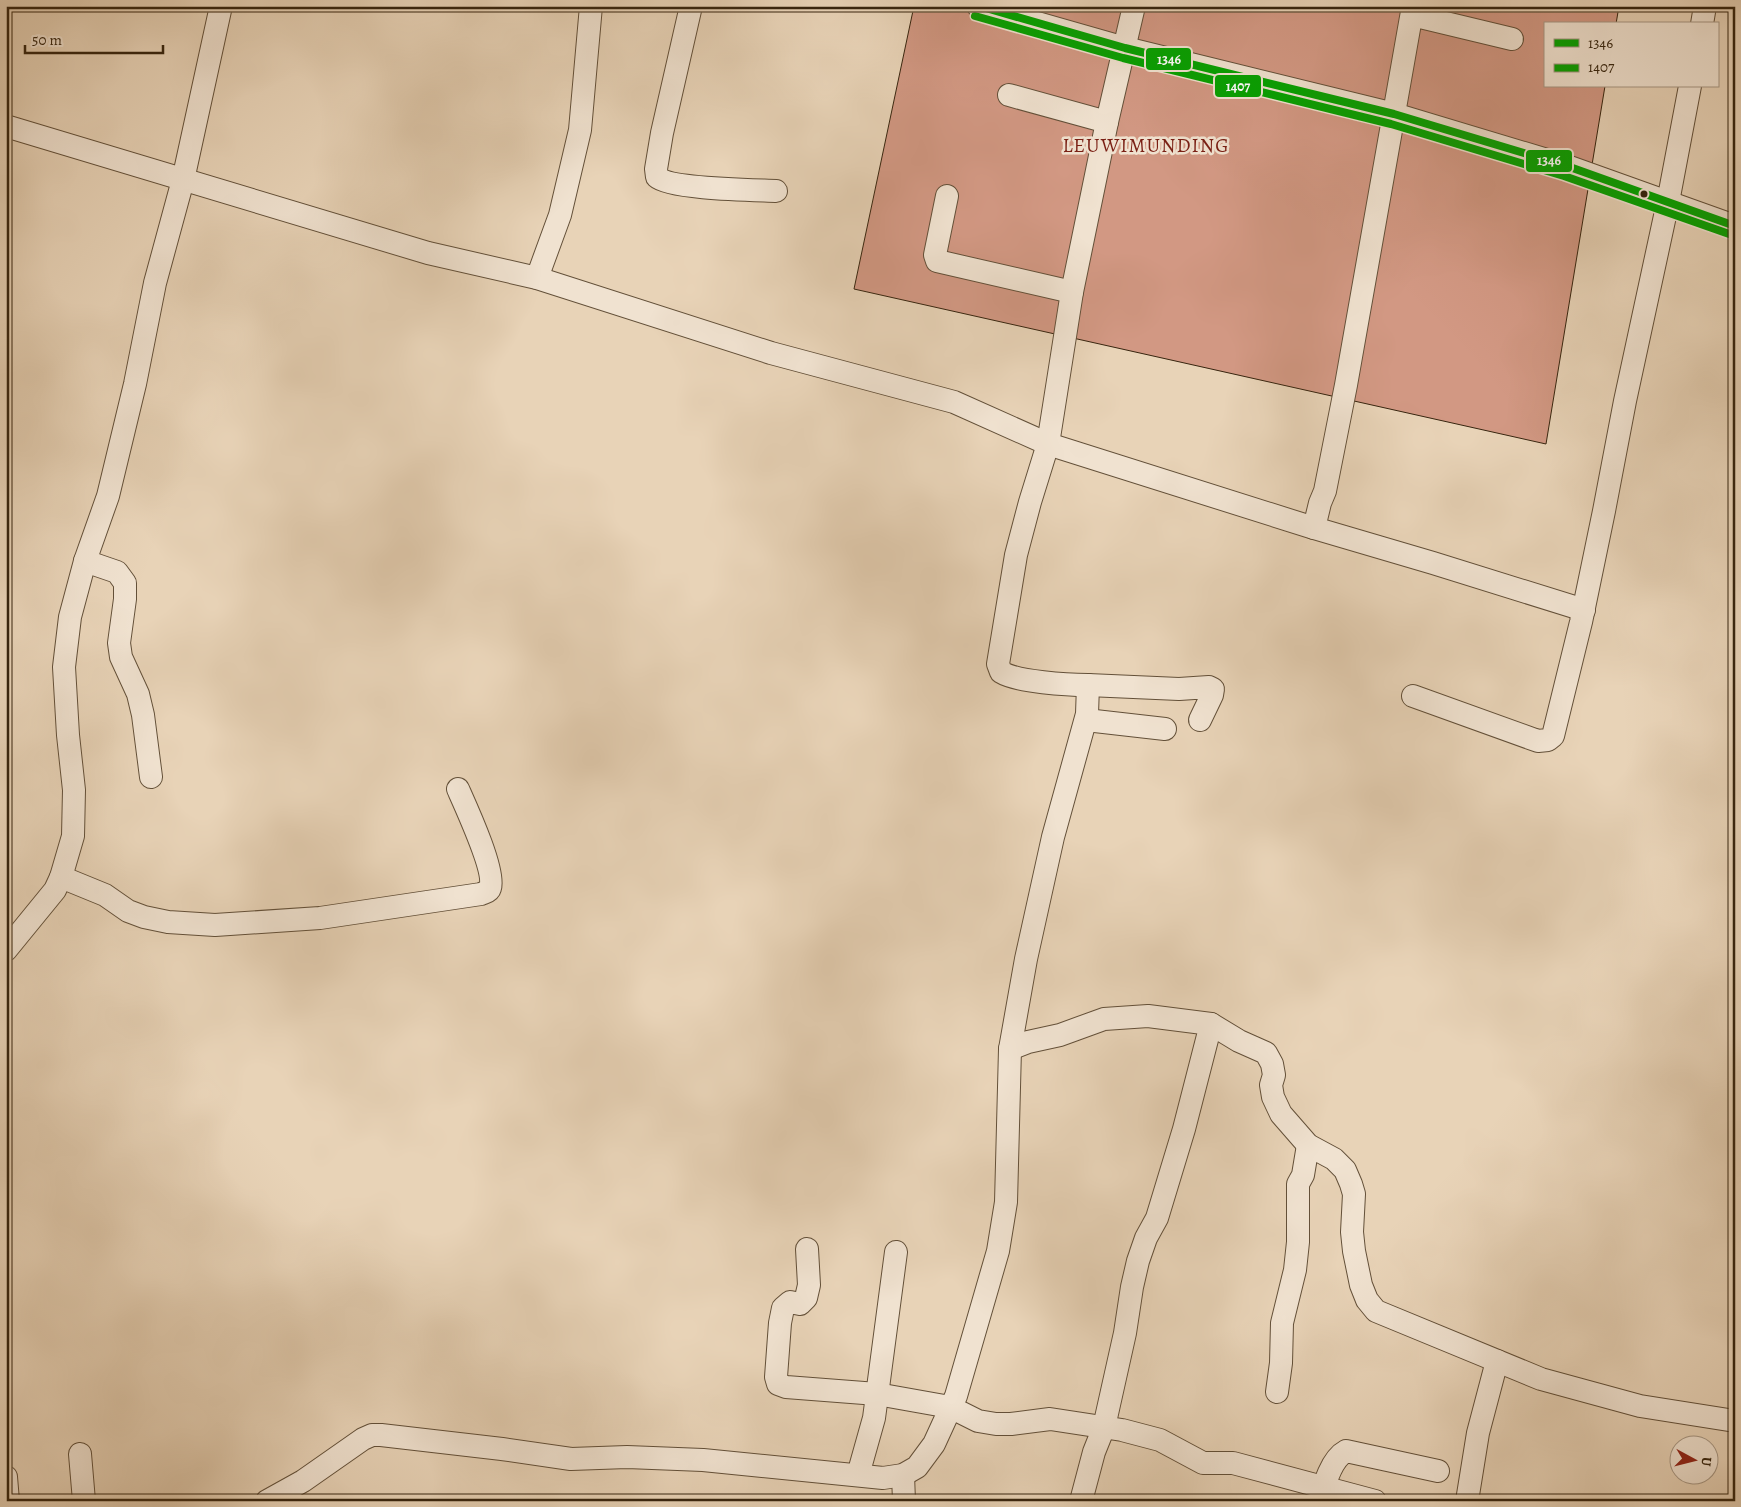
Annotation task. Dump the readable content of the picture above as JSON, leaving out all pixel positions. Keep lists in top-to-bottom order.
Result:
{
  "districts": ["LEUWIMUNDING"],
  "lines": ["transit line 1346", "transit line 1407"],
  "legend": ["1346", "1407"],
  "scale_bar": "50 m",
  "north": "right"
}
